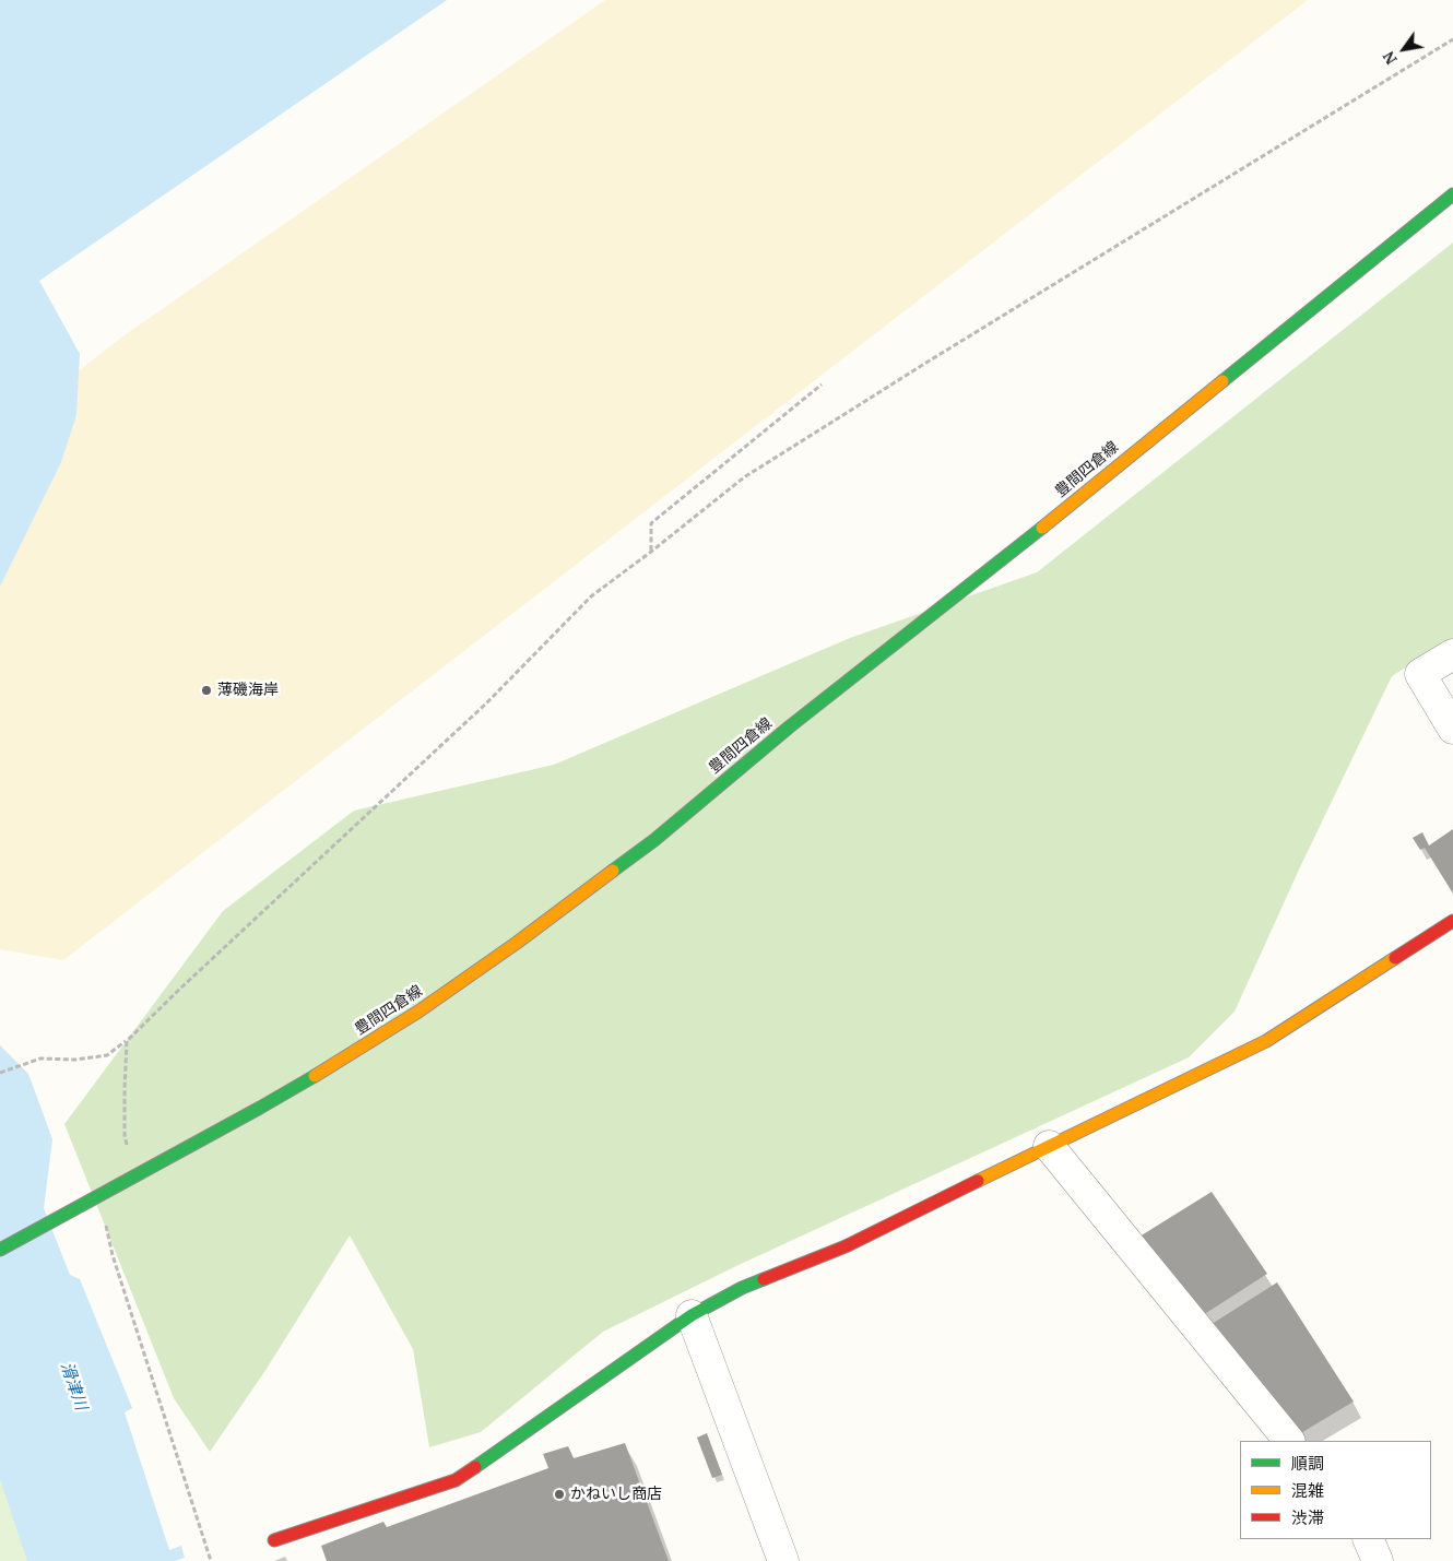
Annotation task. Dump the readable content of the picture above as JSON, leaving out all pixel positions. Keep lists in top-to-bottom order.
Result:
{
  "streets": {
    "main road": ["豊間四倉線"]
  },
  "water": ["滑津川"],
  "places": ["薄磯海岸", "かねいし商店"],
  "legend": ["順調", "混雑", "渋滞"],
  "north": "bottom left"
}
